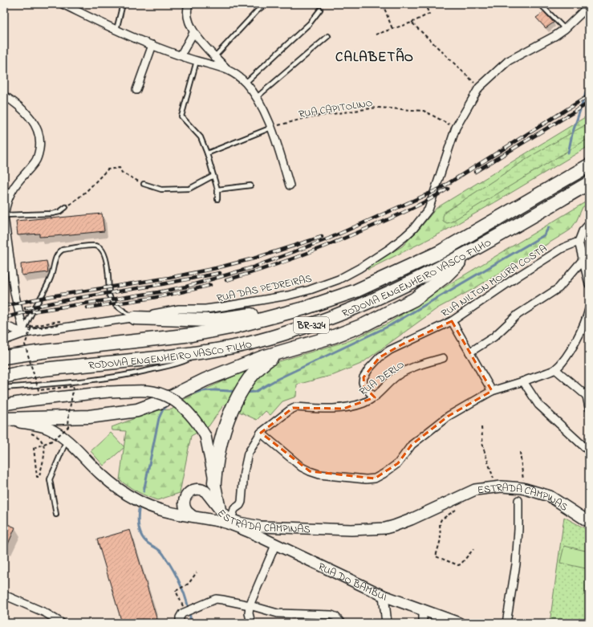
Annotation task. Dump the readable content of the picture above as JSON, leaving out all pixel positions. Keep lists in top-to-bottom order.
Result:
{
  "streets": {
    "highway": ["RODOVIA ENGENHEIRO VASCO FILHO", "BR-324"],
    "main road": ["ESTRADA CAMPINAS", "RUA DO BAMBUÍ"],
    "street": ["RUA NILTON MOURA COSTA", "RUA DAS PEDREIRAS", "RUA DERLO"],
    "path": ["RUA CAPITOLINO"]
  },
  "crossings": [
    ["RUA CAPITOLINO", "RUA DAS PEDREIRAS"],
    ["RUA NILTON MOURA COSTA", "RUA DERLO"],
    ["RUA DERLO", "ESTRADA CAMPINAS"],
    ["ESTRADA CAMPINAS", "RUA DO BAMBUÍ"]
  ],
  "districts": ["CALABETÃO"]
}
